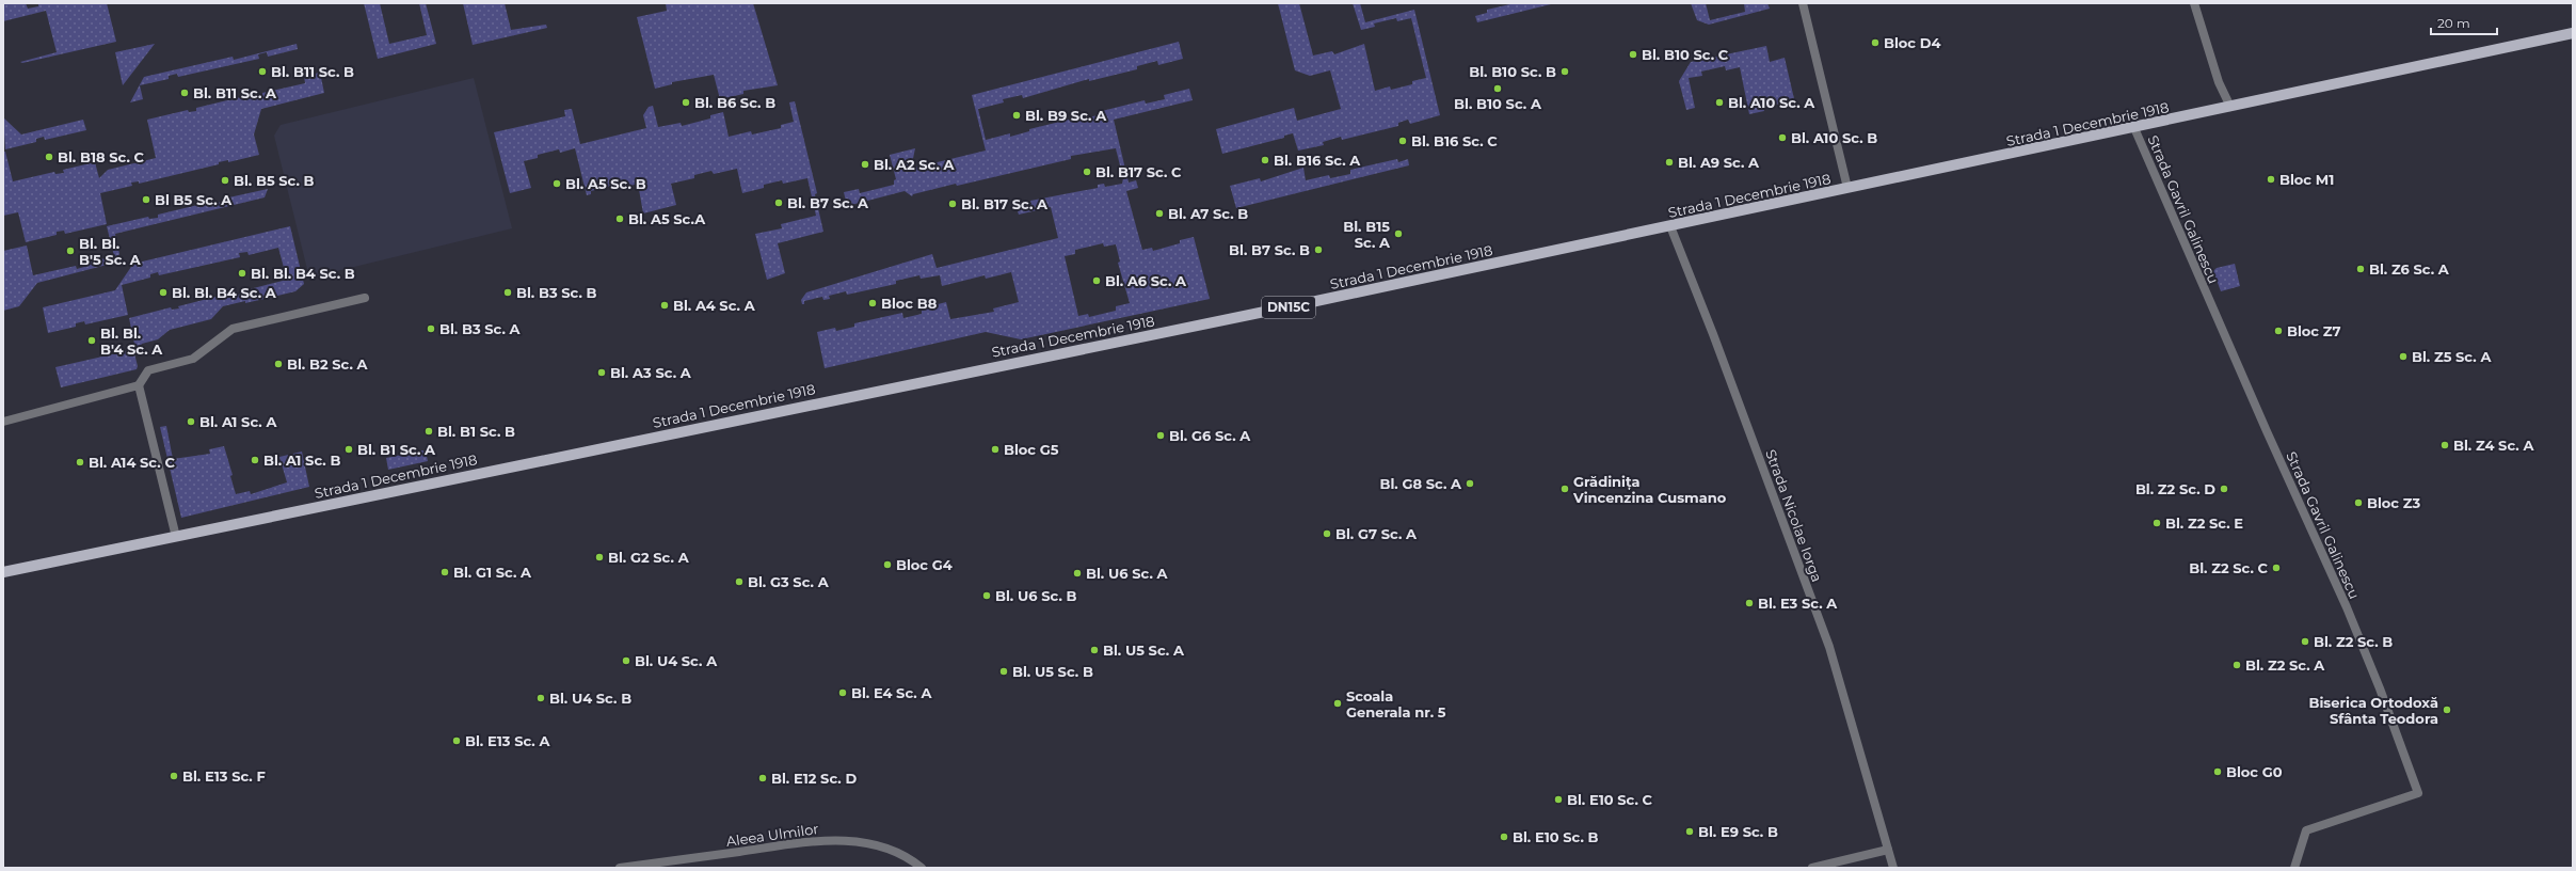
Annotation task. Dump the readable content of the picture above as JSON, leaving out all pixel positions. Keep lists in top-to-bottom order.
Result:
{
  "streets": {
    "main road": ["Strada 1 Decembrie 1918", "DN15C"],
    "street": ["Strada Gavril Galinescu", "Strada Nicolae Iorga", "Aleea Ulmilor"]
  },
  "crossings": [
    ["Strada 1 Decembrie 1918", "Strada Gavril Galinescu"],
    ["Strada 1 Decembrie 1918", "Strada Nicolae Iorga"]
  ],
  "places": [
    "Bloc D4",
    "Bl. B10 Sc. C",
    "Bl. B11 Sc. B",
    "Bl. B10 Sc. B",
    "Bl. B10 Sc. A",
    "Bl. B11 Sc. A",
    "Bl. B6 Sc. B",
    "Bl. A10 Sc. A",
    "Bl. B9 Sc. A",
    "Bl. A10 Sc. B",
    "Bl. B16 Sc. C",
    "Bl. B18 Sc. C",
    "Bl. B16 Sc. A",
    "Bl. A9 Sc. A",
    "Bl. A2 Sc. A",
    "Bl. B17 Sc. C",
    "Bloc M1",
    "Bl. B5 Sc. B",
    "Bl. A5 Sc. B",
    "Bl B5 Sc. A",
    "Bl. B7 Sc. A",
    "Bl. B17 Sc. A",
    "Bl. A7 Sc. B",
    "Bl. A5 Sc.A",
    "Bl. B15 Sc. A",
    "Bl. B7 Sc. B",
    "Bl. Bl. B'5 Sc. A",
    "Bl. Z6 Sc. A",
    "Bl. Bl. B4 Sc. B",
    "Bl. A6 Sc. A",
    "Bl. Bl. B4 Sc. A",
    "Bl. B3 Sc. B",
    "Bloc B8",
    "Bl. A4 Sc. A",
    "Bl. B3 Sc. A",
    "Bloc Z7",
    "Bl. Bl. B'4 Sc. A",
    "Bl. Z5 Sc. A",
    "Bl. B2 Sc. A",
    "Bl. A3 Sc. A",
    "Bl. A1 Sc. A",
    "Bl. B1 Sc. B",
    "Bl. G6 Sc. A",
    "Bl. Z4 Sc. A",
    "Bl. B1 Sc. A",
    "Bloc G5",
    "Bl. A1 Sc. B",
    "Bl. A14 Sc. C",
    "Bl. G8 Sc. A",
    "Grădinița Vincenzina Cusmano",
    "Bl. Z2 Sc. D",
    "Bloc Z3",
    "Bl. Z2 Sc. E",
    "Bl. G7 Sc. A",
    "Bl. G2 Sc. A",
    "Bloc G4",
    "Bl. Z2 Sc. C",
    "Bl. G1 Sc. A",
    "Bl. U6 Sc. A",
    "Bl. G3 Sc. A",
    "Bl. U6 Sc. B",
    "Bl. E3 Sc. A",
    "Bl. Z2 Sc. B",
    "Bl. U5 Sc. A",
    "Bl. U4 Sc. A",
    "Bl. Z2 Sc. A",
    "Bl. U5 Sc. B",
    "Bl. E4 Sc. A",
    "Bl. U4 Sc. B",
    "Scoala Generala nr. 5",
    "Biserica Ortodoxă Sfânta Teodora",
    "Bl. E13 Sc. A",
    "Bloc G0",
    "Bl. E13 Sc. F",
    "Bl. E12 Sc. D",
    "Bl. E10 Sc. C",
    "Bl. E9 Sc. B",
    "Bl. E10 Sc. B"
  ],
  "scale_bar": "20 m"
}
